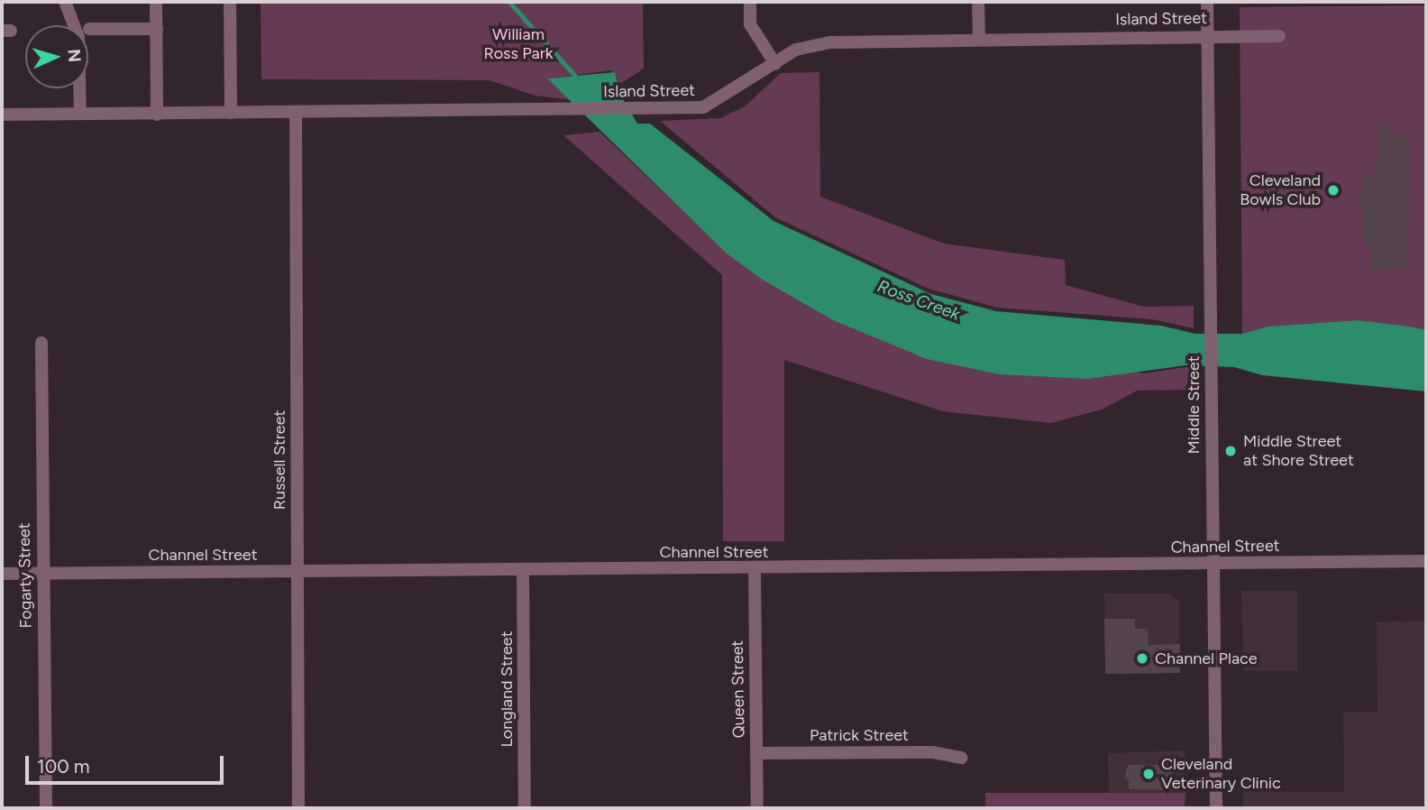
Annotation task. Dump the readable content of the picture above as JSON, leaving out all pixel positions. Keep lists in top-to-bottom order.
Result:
{
  "streets": {
    "street": [
      "Island Street",
      "Middle Street",
      "Russell Street",
      "Channel Street",
      "Fogarty Street",
      "Longland Street",
      "Queen Street",
      "Patrick Street"
    ]
  },
  "crossings": [
    ["Island Street", "Middle Street"],
    ["Island Street", "Russell Street"],
    ["Middle Street", "Channel Street"],
    ["Russell Street", "Channel Street"],
    ["Channel Street", "Fogarty Street"],
    ["Channel Street", "Longland Street"],
    ["Channel Street", "Queen Street"],
    ["Queen Street", "Patrick Street"]
  ],
  "water": ["Ross Creek"],
  "parks": ["William Ross Park"],
  "places": [
    "Cleveland Bowls Club",
    "Middle Street at Shore Street",
    "Channel Place",
    "Cleveland Veterinary Clinic"
  ],
  "scale_bar": "100 m",
  "north": "right"
}
